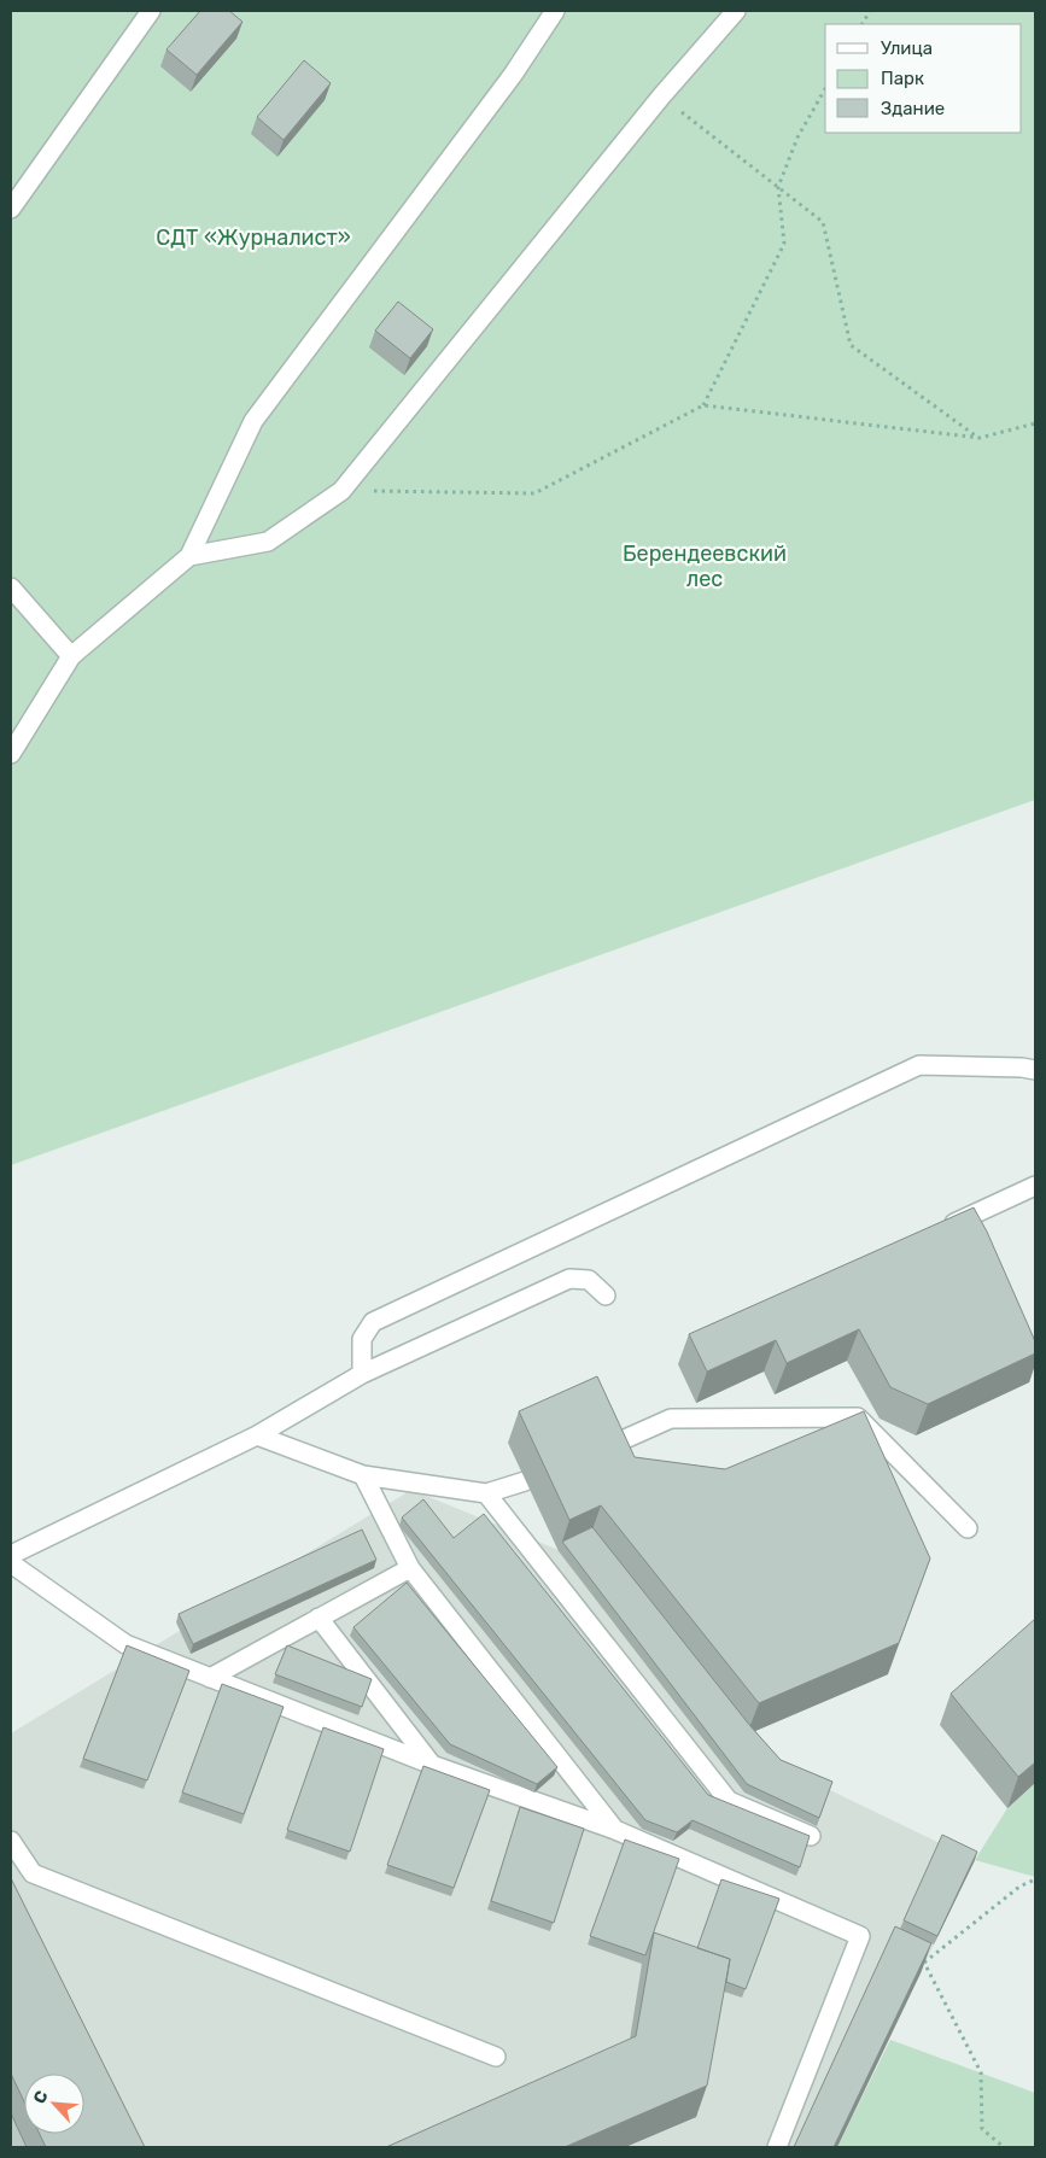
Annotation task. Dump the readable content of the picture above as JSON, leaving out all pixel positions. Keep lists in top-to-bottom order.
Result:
{
  "parks": ["СДТ «Журналист»", "Берендеевский лес"],
  "legend": ["Улица", "Парк", "Здание"],
  "north": "top left"
}
